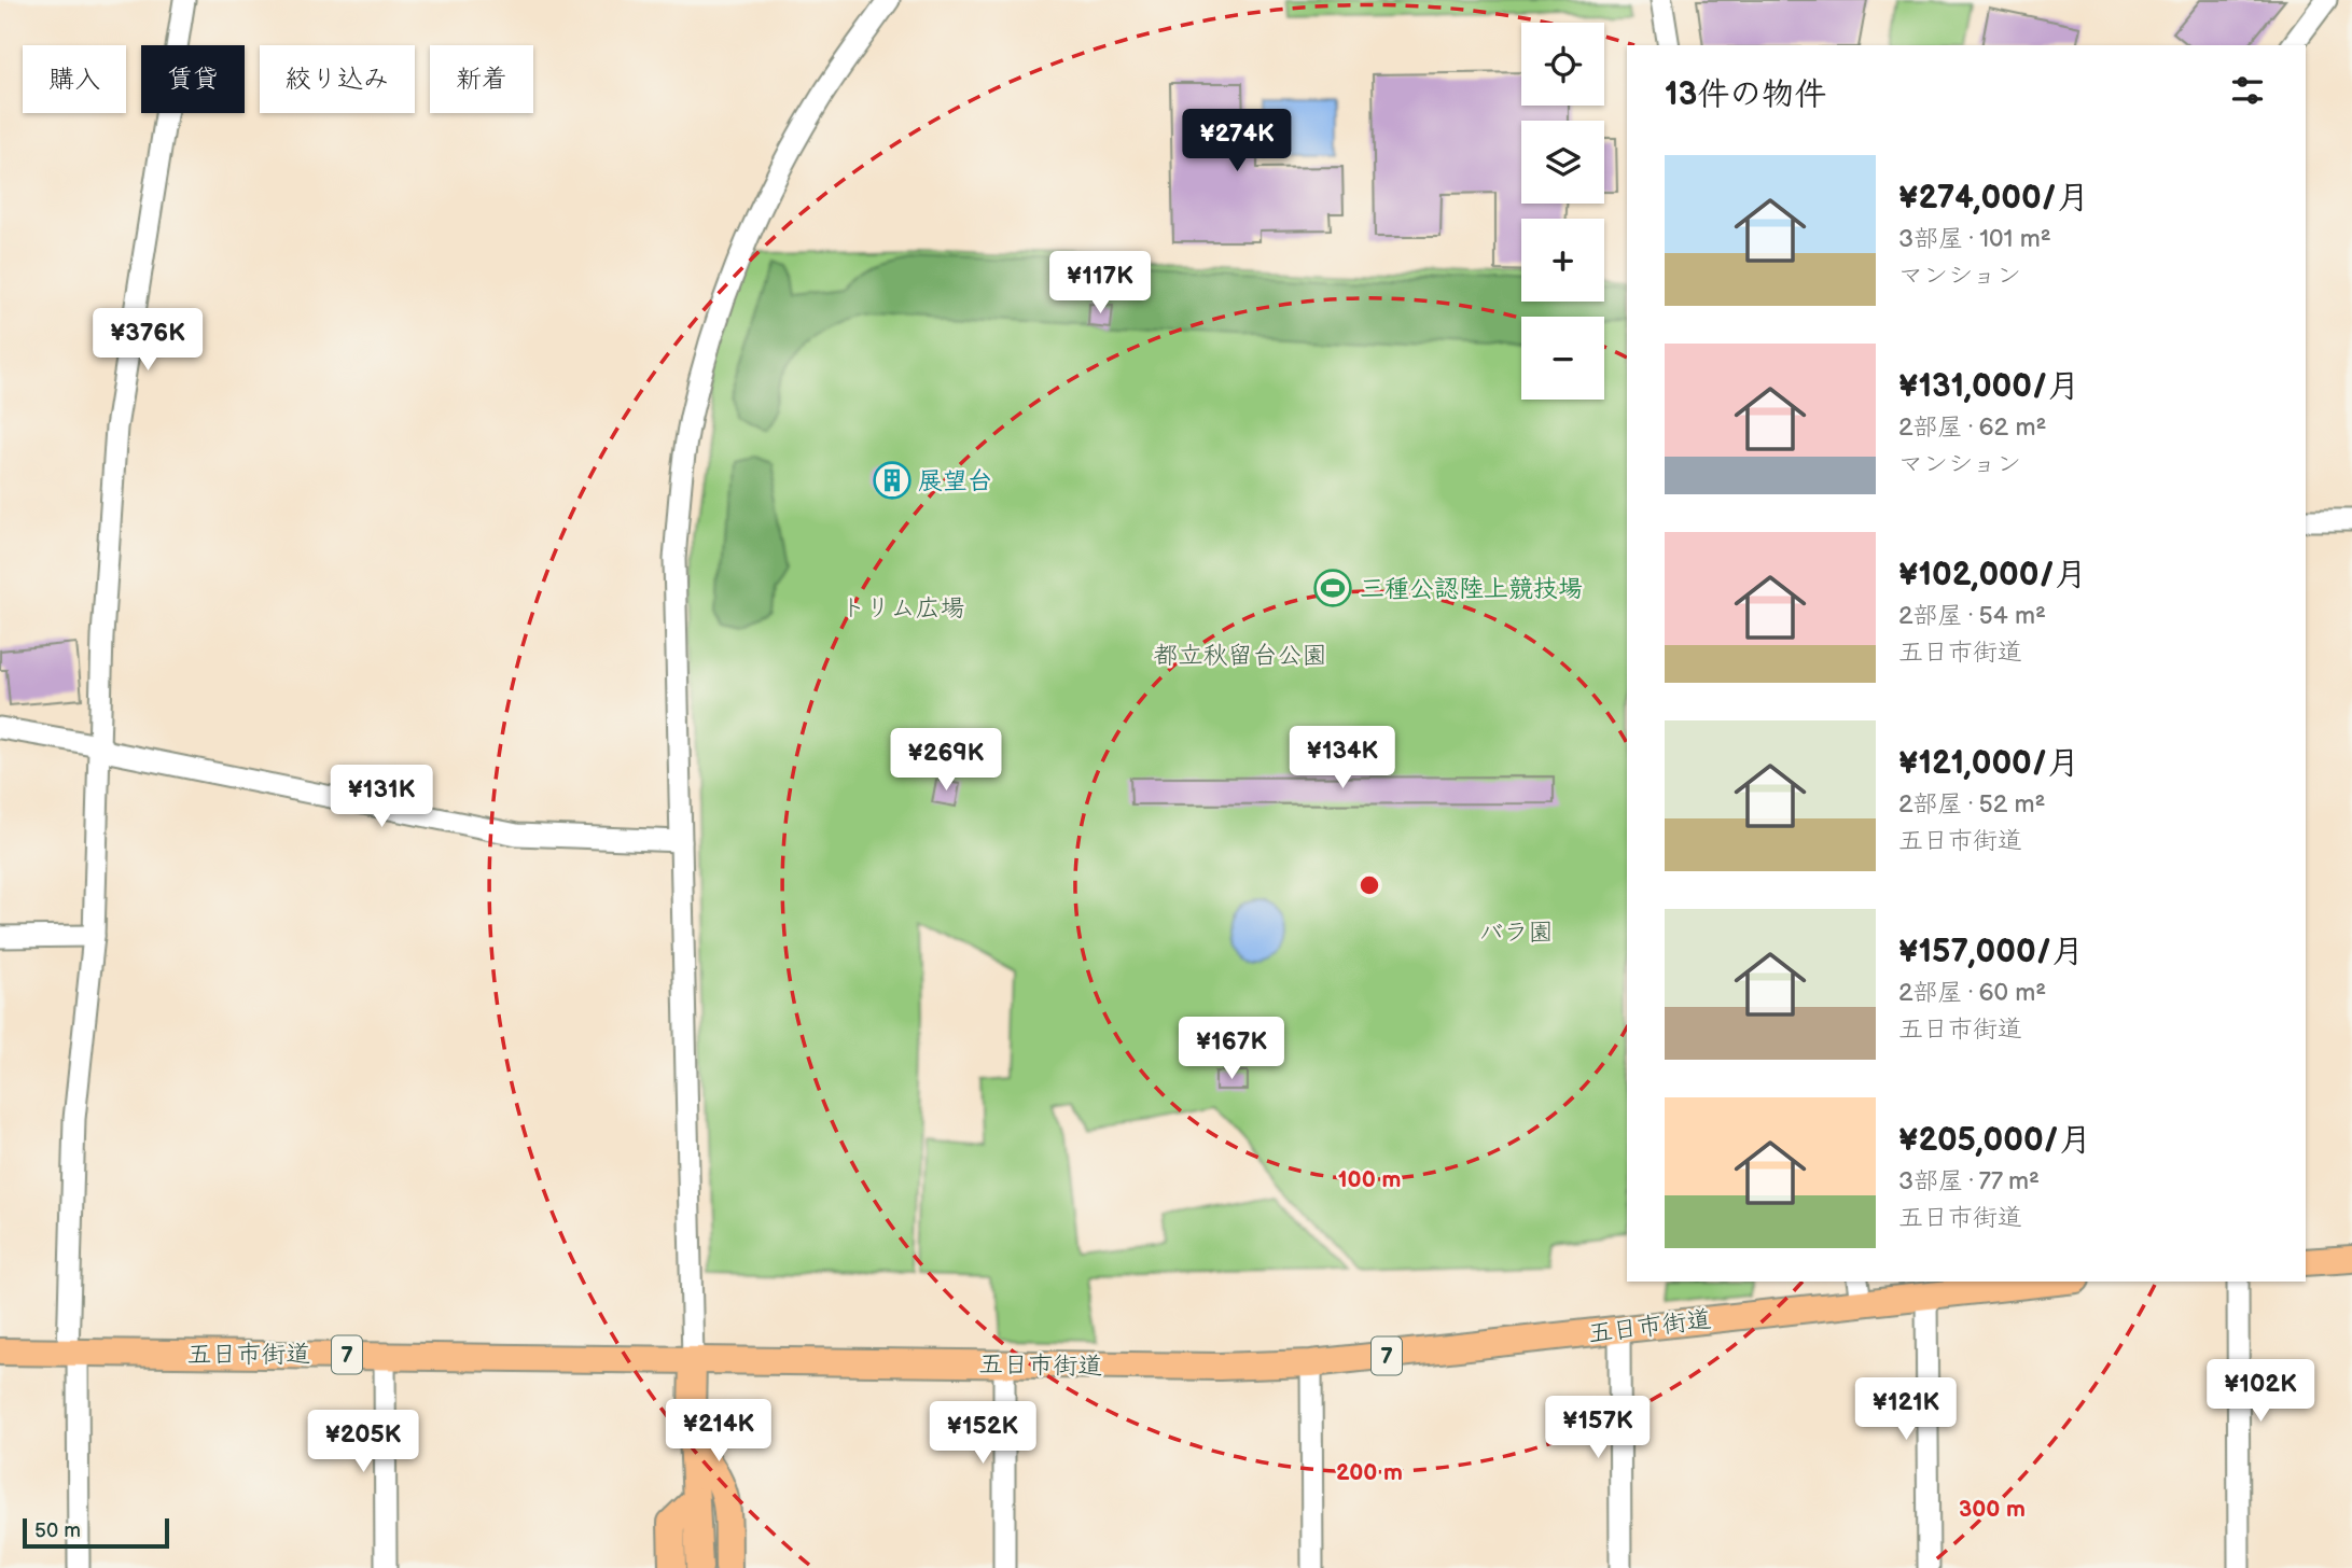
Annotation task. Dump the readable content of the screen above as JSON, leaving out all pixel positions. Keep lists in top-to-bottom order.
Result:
{
  "streets": {
    "main road": ["五日市街道", "7"]
  },
  "parks": ["トリム広場", "都立秋留台公園", "バラ園"],
  "places": {
    "building": ["展望台"],
    "sports": ["三種公認陸上競技場"]
  },
  "scale_bar": "50 m",
  "page": {
    "map_buttons": ["+", "−"],
    "chip": [
      "購入",
      "賃貸",
      "絞り込み",
      "新着"
    ],
    "heading": "13件の物件",
    "price": [
      "¥274K",
      "¥117K",
      "¥376K",
      "¥134K",
      "¥269K",
      "¥131K",
      "¥167K",
      "¥102K",
      "¥121K",
      "¥157K",
      "¥214K",
      "¥152K",
      "¥205K"
    ],
    "list": [
      {
        "name": "¥274,000/月",
        "note": "3部屋 · 101 m² · マンション"
      },
      {
        "name": "¥131,000/月",
        "note": "2部屋 · 62 m² · マンション"
      },
      {
        "name": "¥102,000/月",
        "note": "2部屋 · 54 m² · 五日市街道"
      },
      {
        "name": "¥121,000/月",
        "note": "2部屋 · 52 m² · 五日市街道"
      },
      {
        "name": "¥157,000/月",
        "note": "2部屋 · 60 m² · 五日市街道"
      },
      {
        "name": "¥205,000/月",
        "note": "3部屋 · 77 m² · 五日市街道"
      }
    ],
    "scale": "50 m"
  },
  "rings": ["100 m", "200 m", "300 m"]
}
